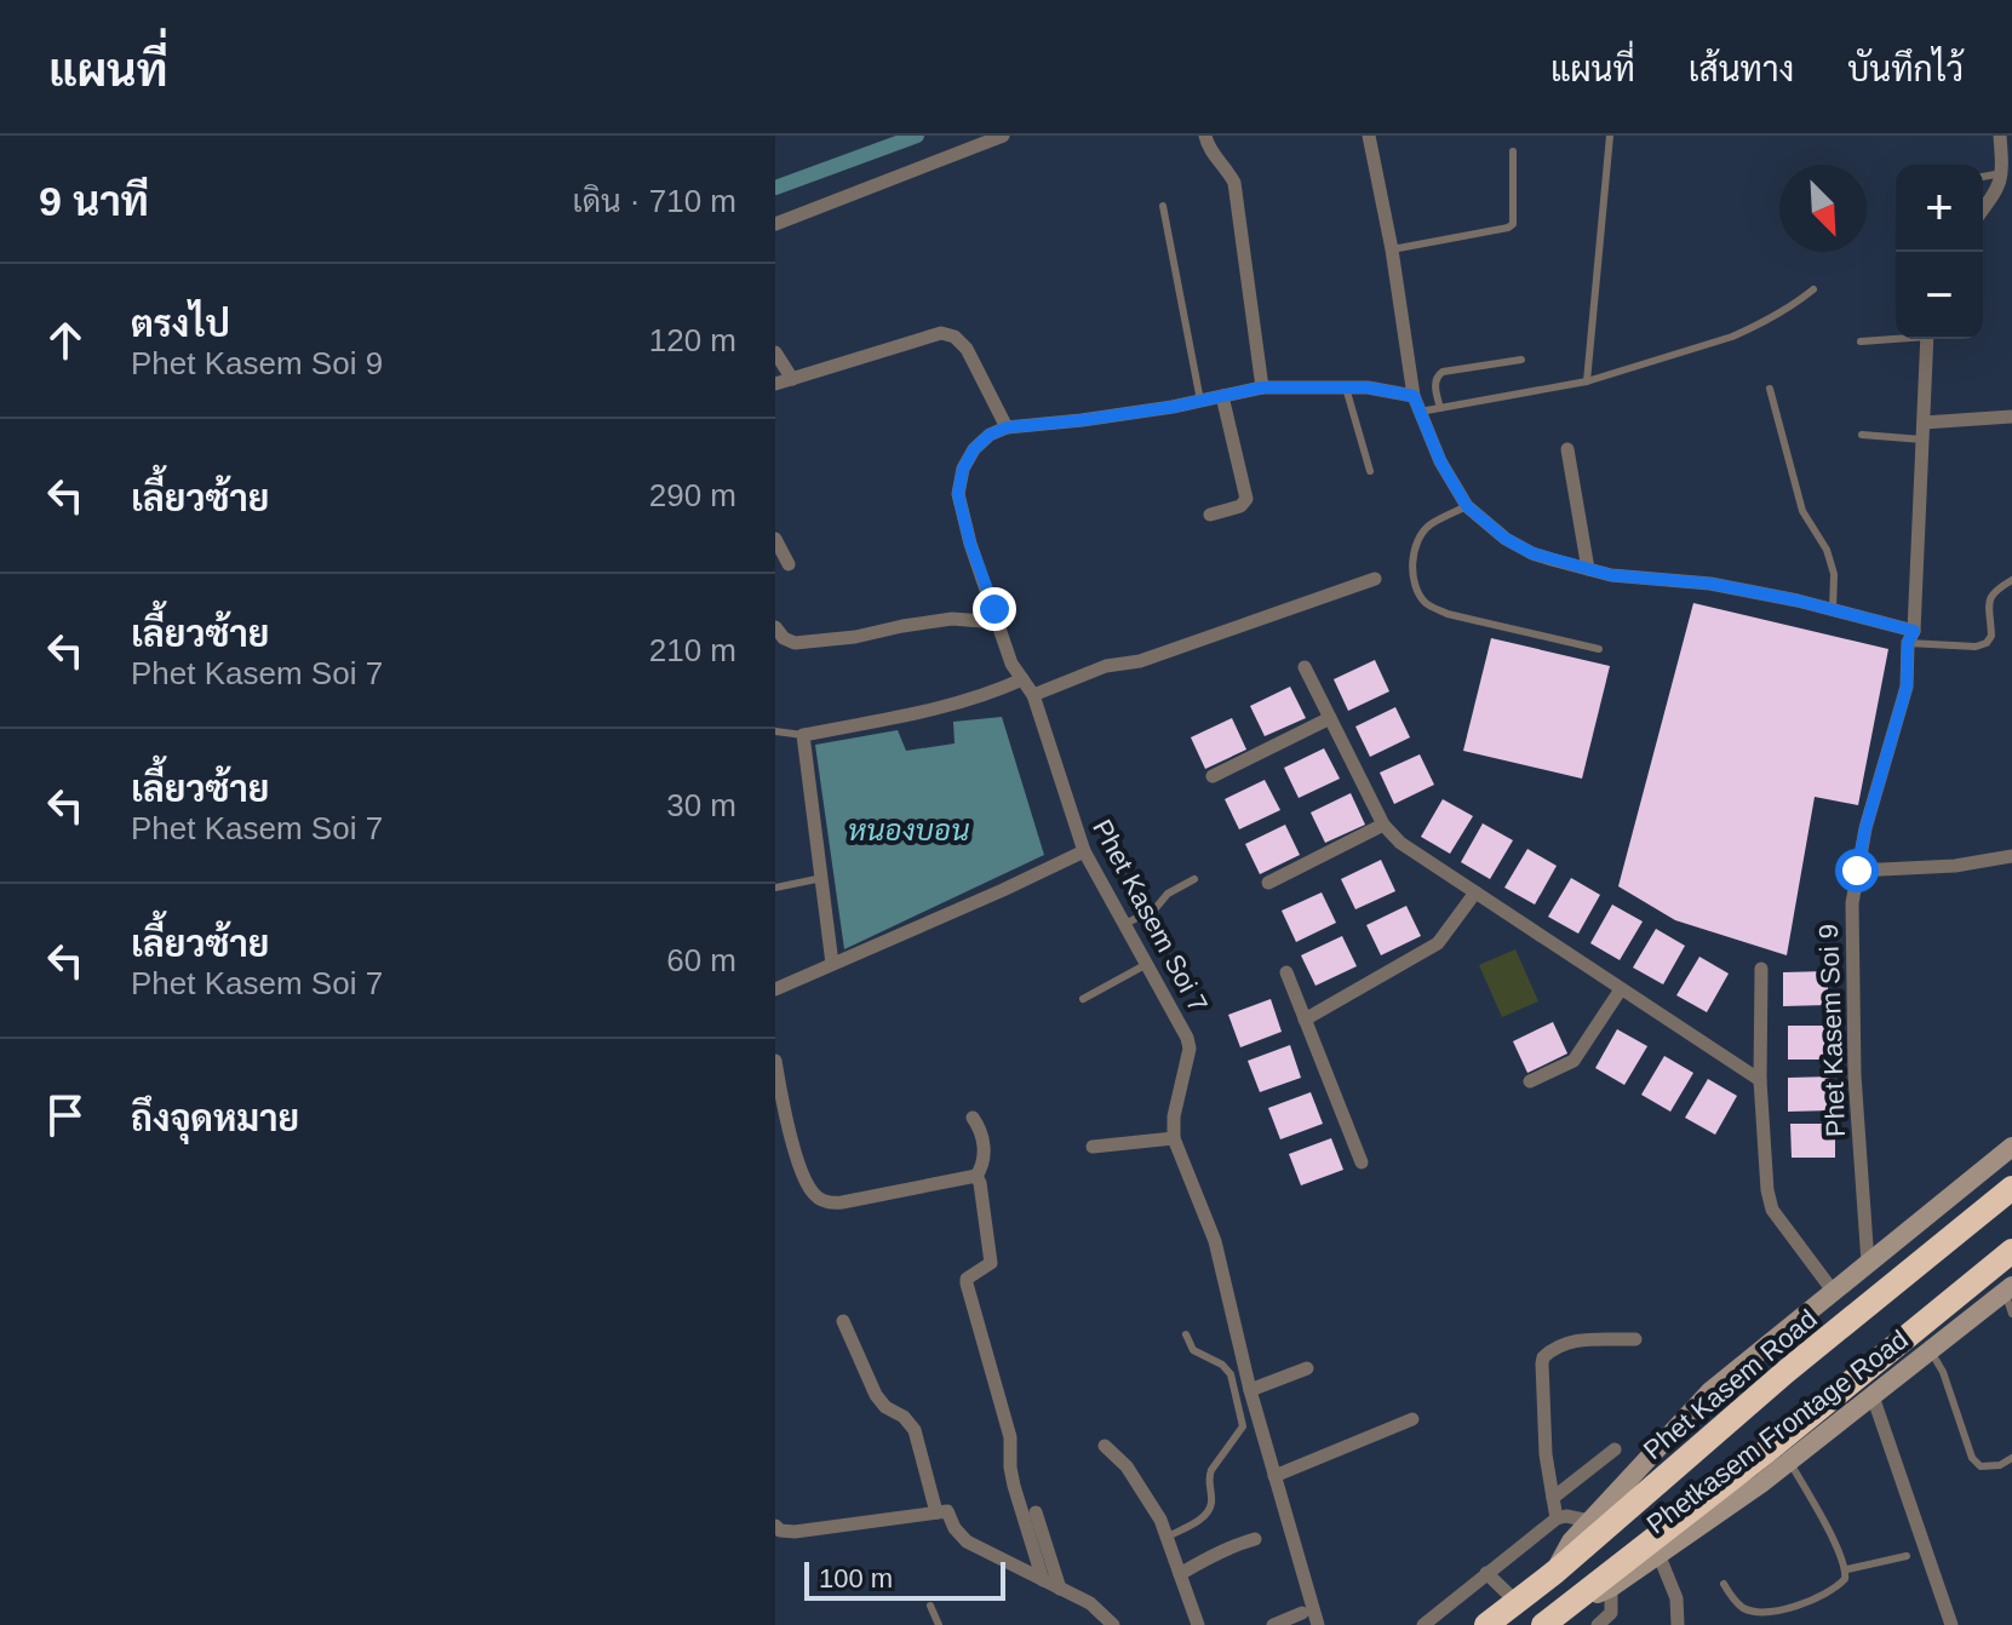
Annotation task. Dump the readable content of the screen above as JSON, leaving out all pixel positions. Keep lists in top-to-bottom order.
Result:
{
  "streets": {
    "highway": ["Phet Kasem Road"],
    "main road": ["Phetkasem Frontage Road"],
    "street": ["Phet Kasem Soi 7", "Phet Kasem Soi 9"]
  },
  "crossings": [
    ["Phet Kasem Soi 9", "Phetkasem Frontage Road"],
    ["Phet Kasem Road", "Phetkasem Frontage Road"]
  ],
  "water": ["หนองบอน"],
  "scale_bar": "100 m",
  "north": "bottom right",
  "page": {
    "header": "แผนที่",
    "nav": ["แผนที่", "เส้นทาง", "บันทึกไว้"],
    "heading": ["9 นาที", "เดิน · 710 m"],
    "map_buttons": ["+", "−"],
    "list": [
      ["ตรงไป", "Phet Kasem Soi 9", "120 m"],
      ["เลี้ยวซ้าย", "290 m"],
      ["เลี้ยวซ้าย", "Phet Kasem Soi 7", "210 m"],
      ["เลี้ยวซ้าย", "Phet Kasem Soi 7", "30 m"],
      ["เลี้ยวซ้าย", "Phet Kasem Soi 7", "60 m"],
      "ถึงจุดหมาย"
    ],
    "scale": "100 m"
  }
}
